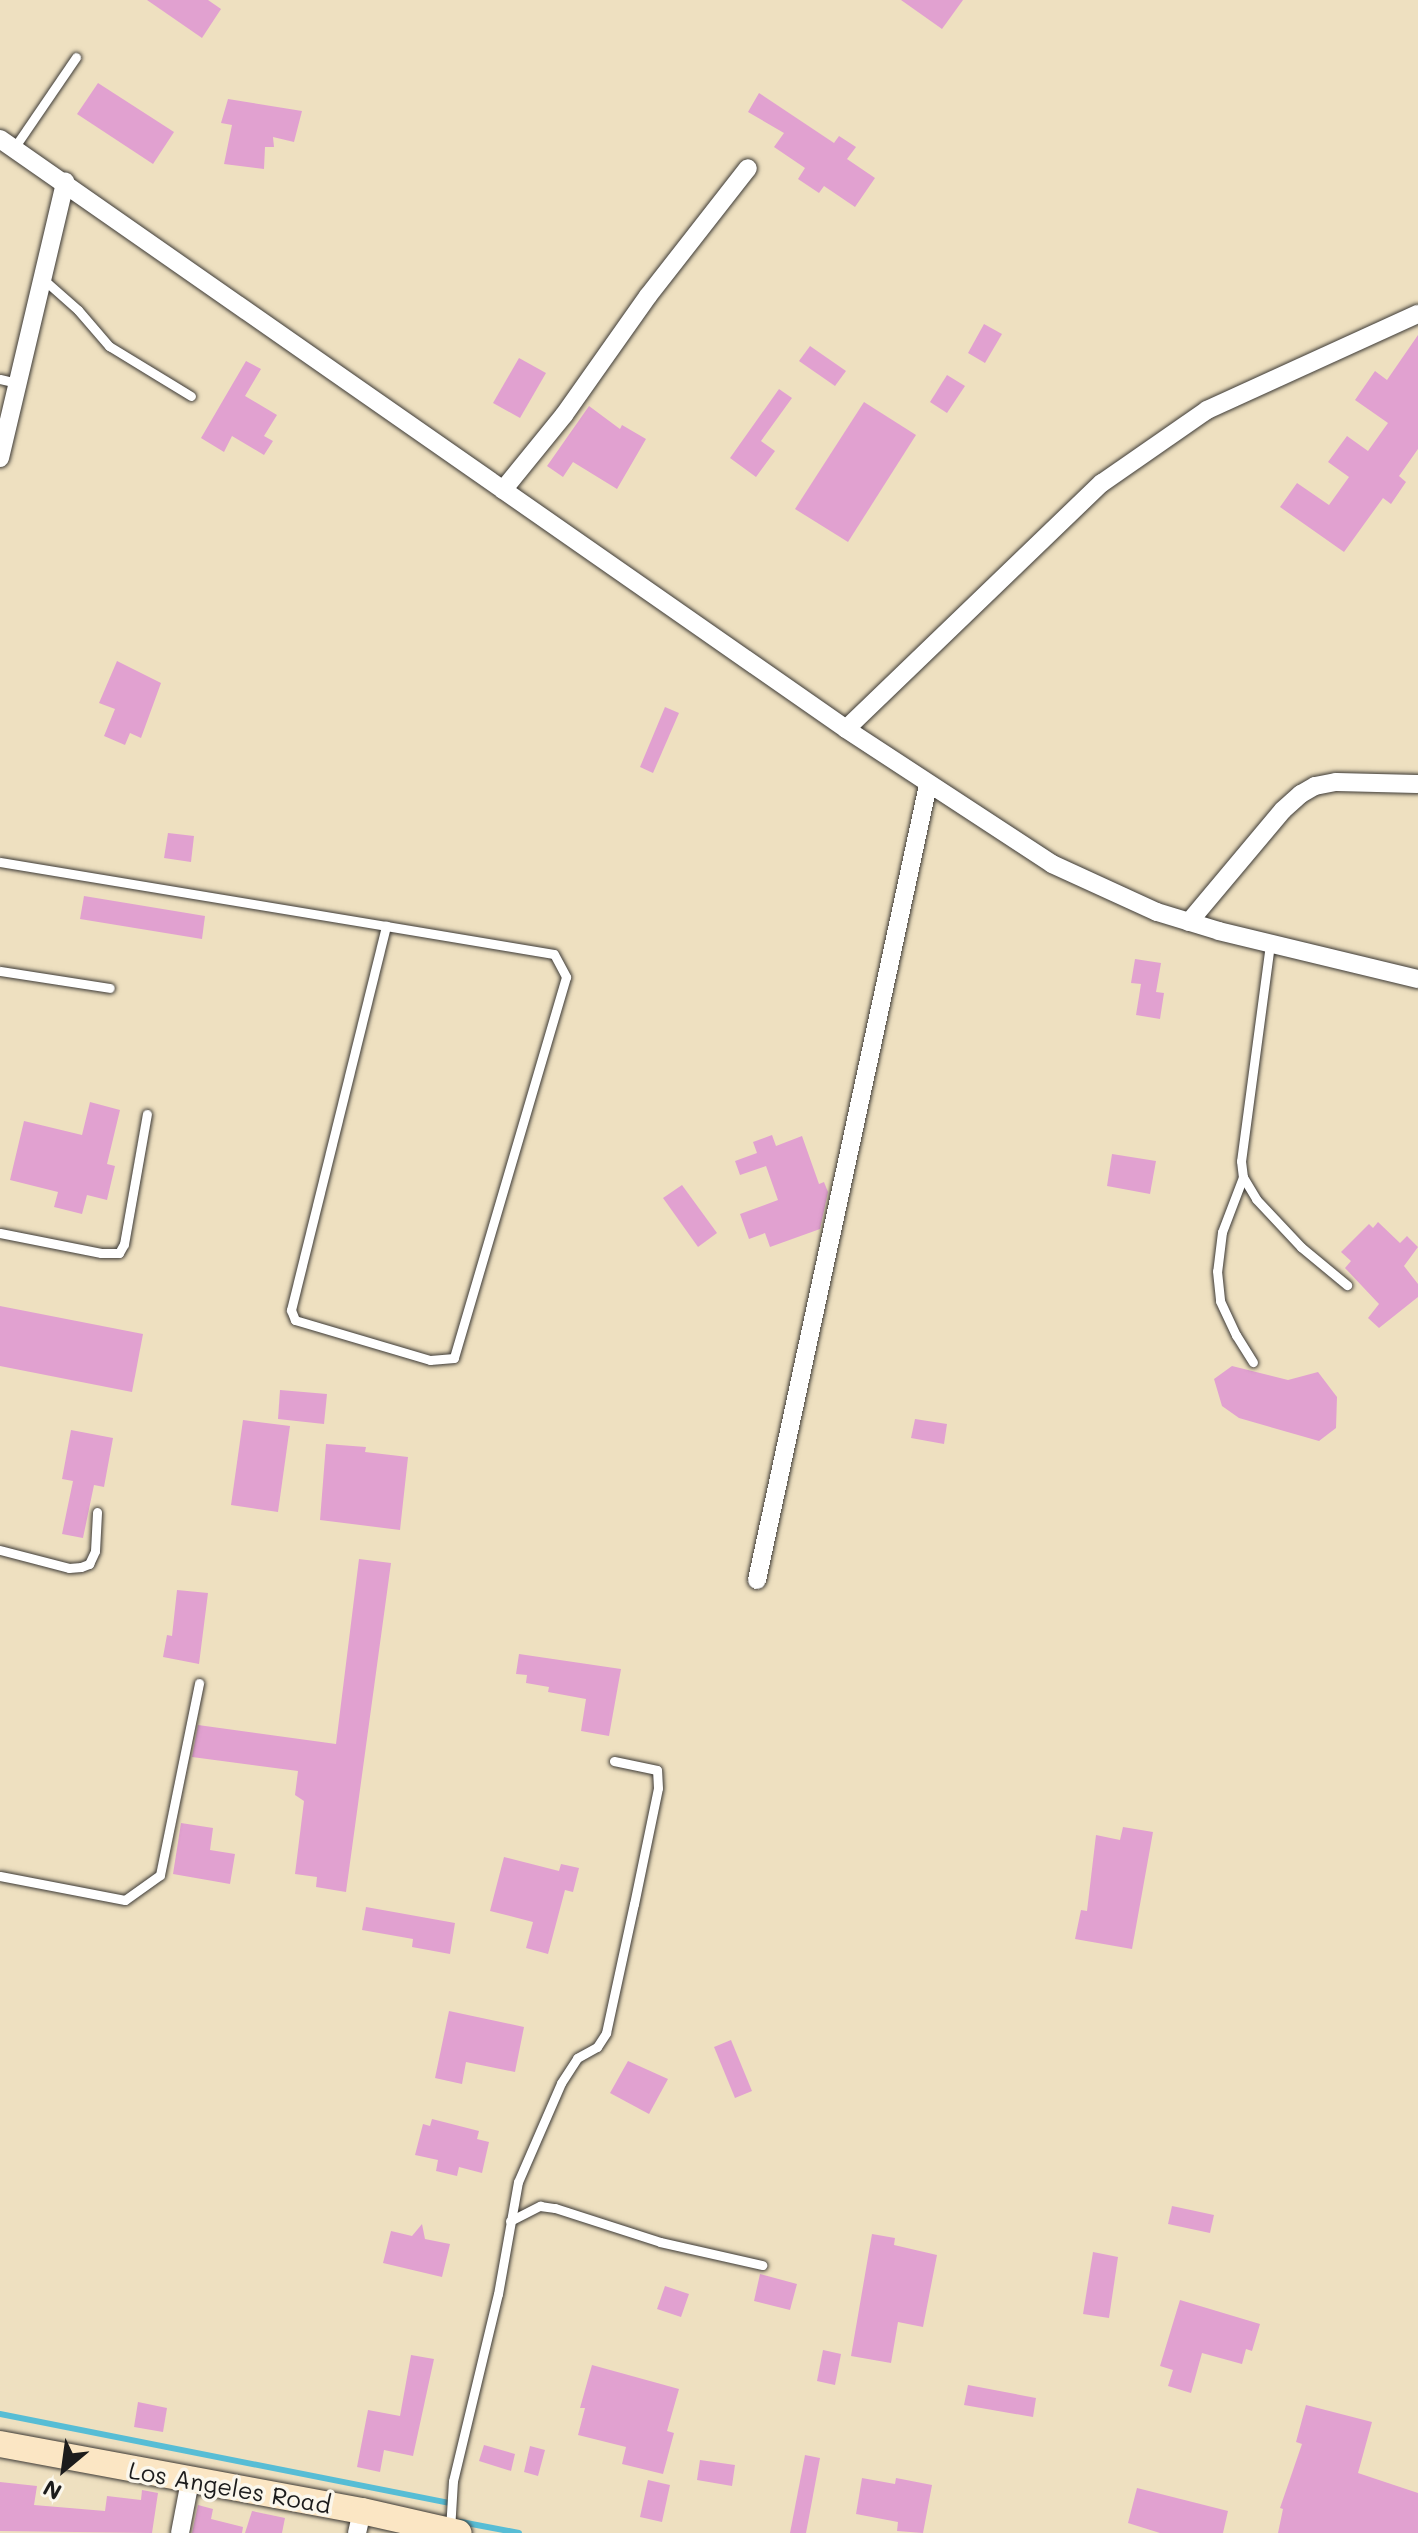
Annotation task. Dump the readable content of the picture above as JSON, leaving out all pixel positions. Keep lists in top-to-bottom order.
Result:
{
  "streets": {
    "main road": ["Los Angeles Road"]
  },
  "north": "bottom left"
}
